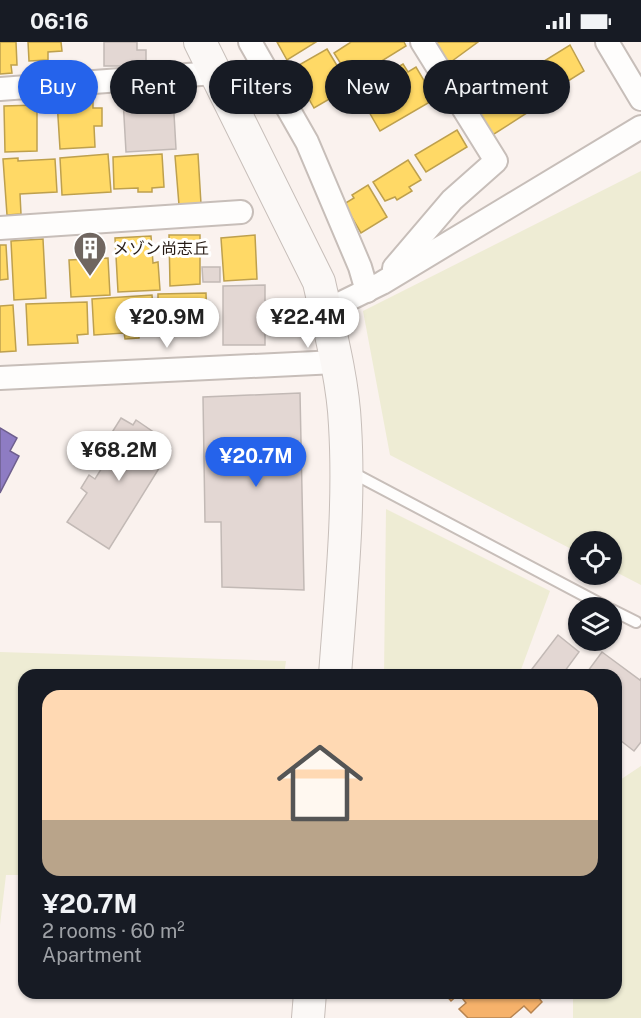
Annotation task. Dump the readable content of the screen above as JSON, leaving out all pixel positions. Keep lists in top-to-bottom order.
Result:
{
  "places": {
    "building": ["メゾン尚志丘"]
  },
  "page": {
    "status": "06:16",
    "chip": [
      "Buy",
      "Rent",
      "Filters",
      "New",
      "Apartment"
    ],
    "price": [
      "¥20.9M",
      "¥22.4M",
      "¥68.2M",
      "¥20.7M"
    ],
    "list": [
      {
        "name": "¥20.7M",
        "note": "2 rooms · 60 m² · Apartment"
      }
    ]
  }
}
